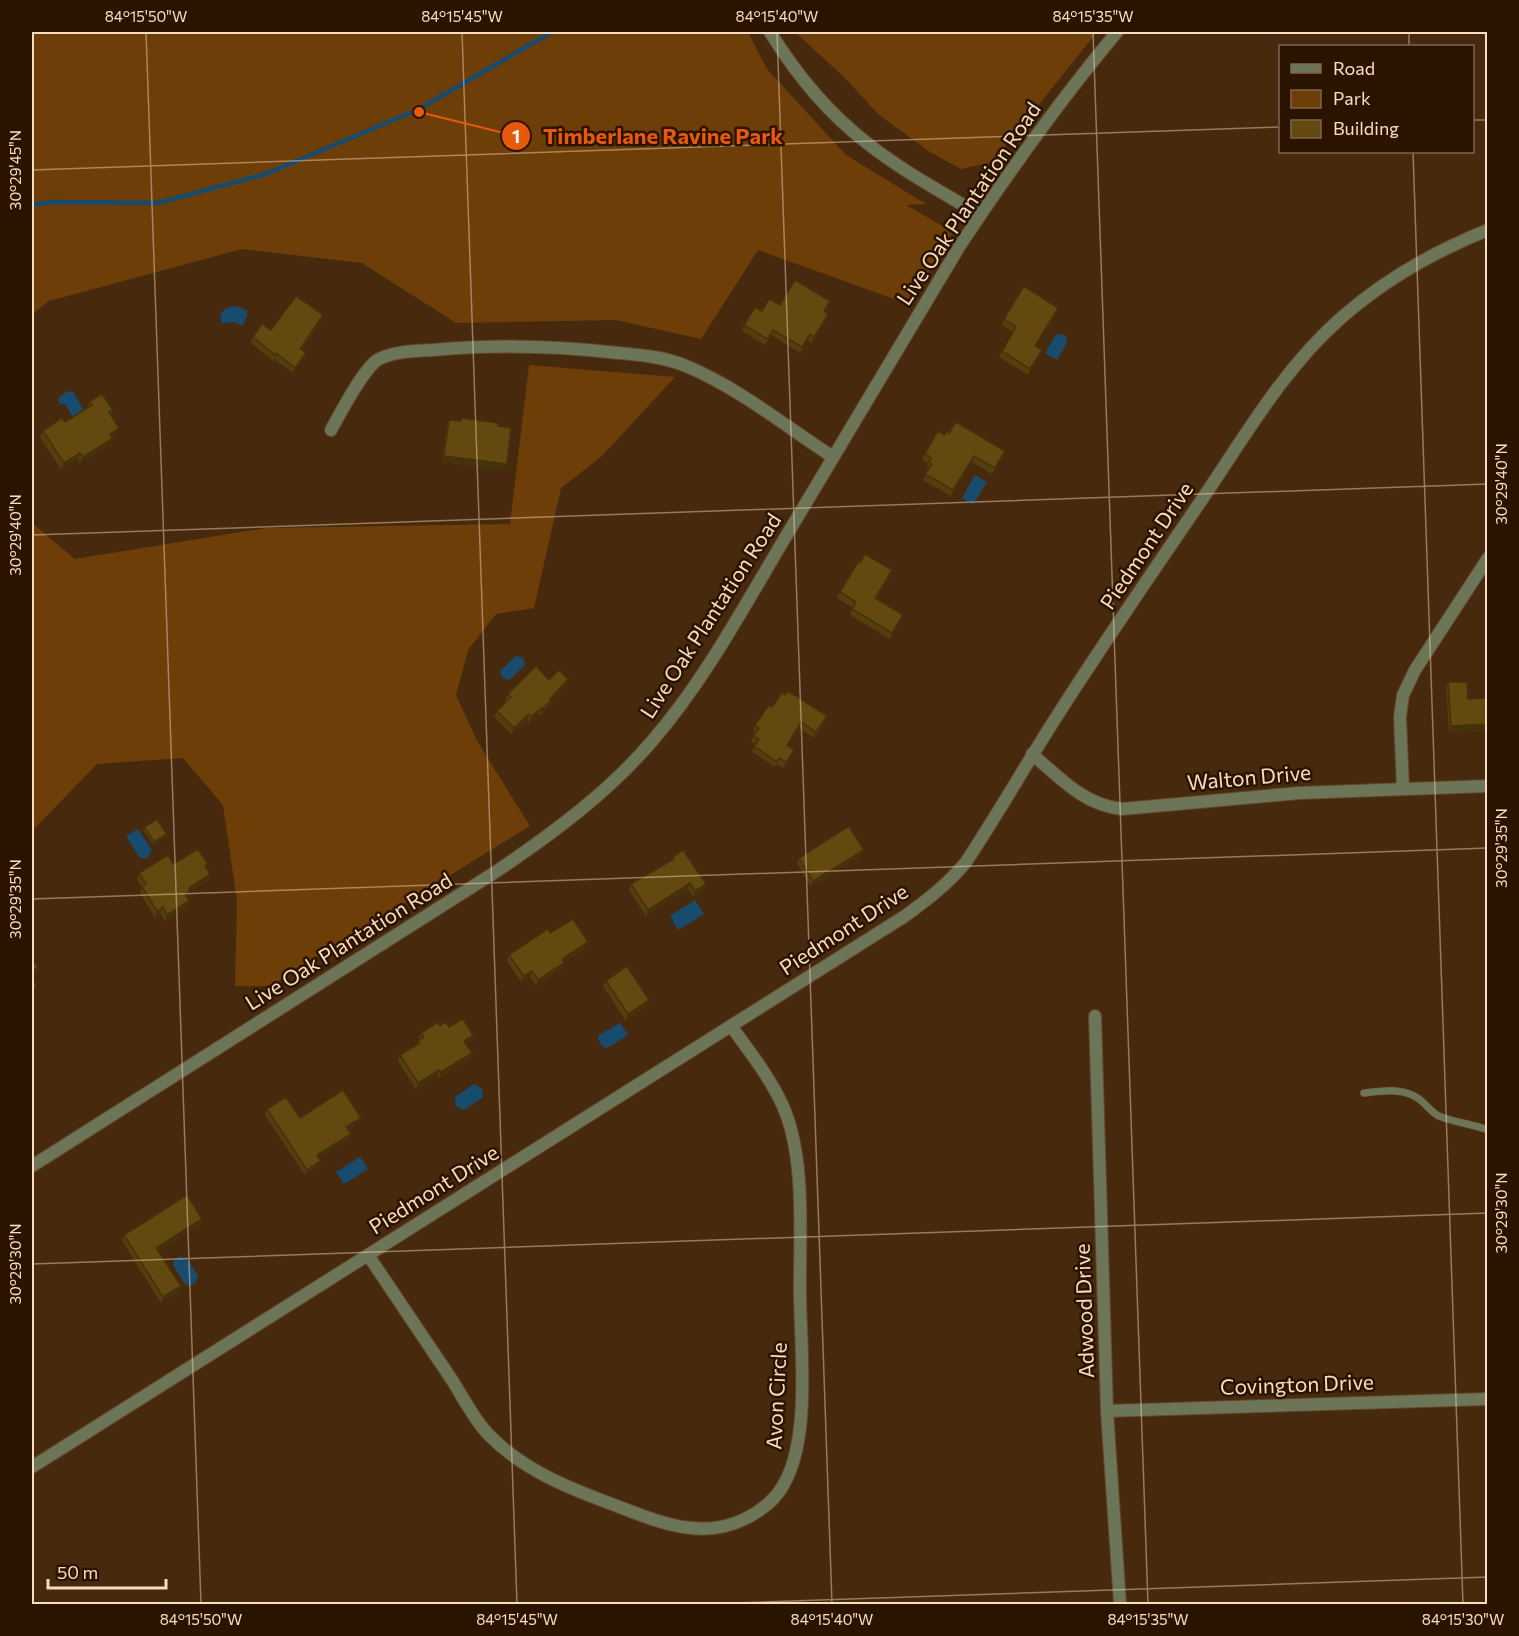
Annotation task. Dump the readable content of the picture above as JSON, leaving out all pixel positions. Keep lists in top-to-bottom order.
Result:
{
  "streets": {
    "street": [
      "Live Oak Plantation Road",
      "Piedmont Drive",
      "Walton Drive",
      "Adwood Drive",
      "Covington Drive",
      "Avon Circle"
    ]
  },
  "crossings": [
    ["Piedmont Drive", "Walton Drive"],
    ["Piedmont Drive", "Avon Circle"],
    ["Adwood Drive", "Covington Drive"]
  ],
  "places": ["Timberlane Ravine Park"],
  "legend": ["Road", "Park", "Building"],
  "scale_bar": "50 m",
  "coordinates": [
    "84°15'50\"W",
    "84°15'45\"W",
    "84°15'40\"W",
    "84°15'35\"W",
    "30°29'45\"N",
    "30°29'40\"N",
    "30°29'35\"N",
    "30°29'30\"N",
    "84°15'30\"W"
  ]
}
